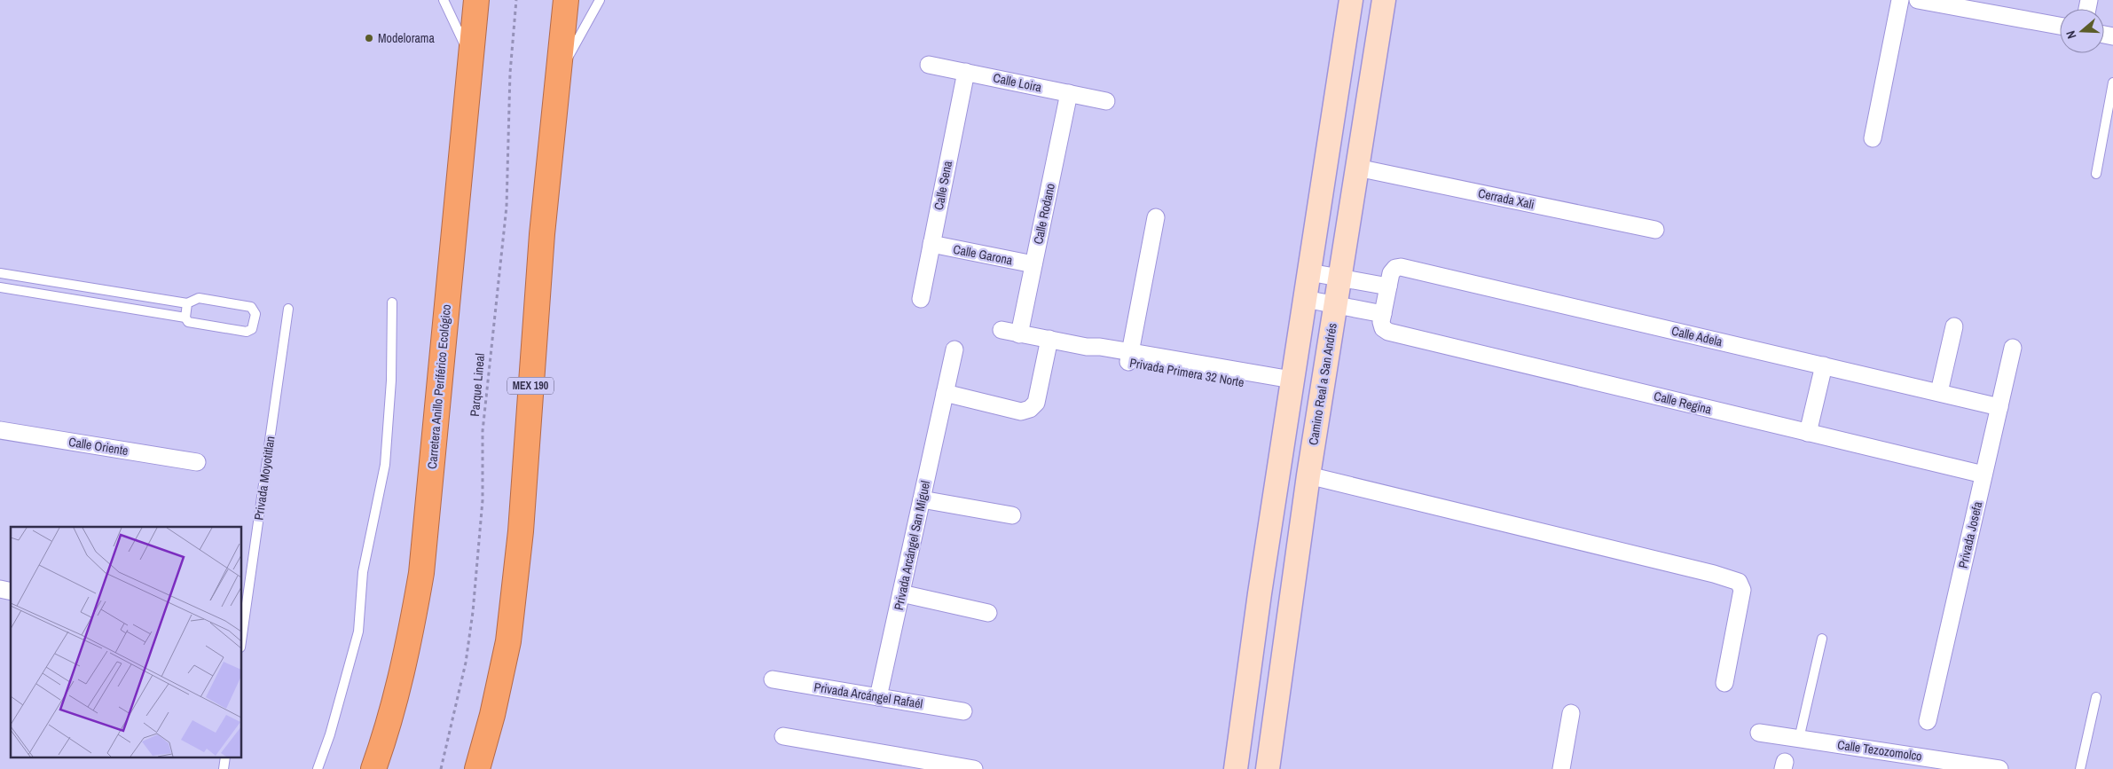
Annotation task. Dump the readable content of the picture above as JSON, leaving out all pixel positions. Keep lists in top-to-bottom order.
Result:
{
  "streets": {
    "highway": ["MEX 190", "Carretera Anillo Periférico Ecológico"],
    "main road": ["Camino Real a San Andrés"],
    "street": [
      "Calle Loira",
      "Calle Sena",
      "Cerrada Xali",
      "Calle Rodano",
      "Calle Garona",
      "Calle Adela",
      "Privada Primera 32 Norte",
      "Calle Regina",
      "Calle Oriente",
      "Privada Josefa",
      "Privada Arcángel San Miguel",
      "Privada Arcángel Rafaél",
      "Calle Tezozomolco"
    ],
    "lane": ["Privada Moyotitlan"],
    "path": ["Parque Lineal"]
  },
  "crossings": [
    ["Calle Loira", "Calle Sena"],
    ["Calle Loira", "Calle Rodano"],
    ["Calle Sena", "Calle Garona"],
    ["Cerrada Xali", "Camino Real a San Andrés"],
    ["Calle Rodano", "Calle Garona"],
    ["Calle Rodano", "Privada Primera 32 Norte"],
    ["Calle Adela", "Privada Josefa"],
    ["Camino Real a San Andrés", "Calle Regina"],
    ["Calle Regina", "Privada Josefa"],
    ["Privada Arcángel San Miguel", "Privada Arcángel Rafaél"]
  ],
  "places": ["Modelorama"],
  "north": "left"
}
